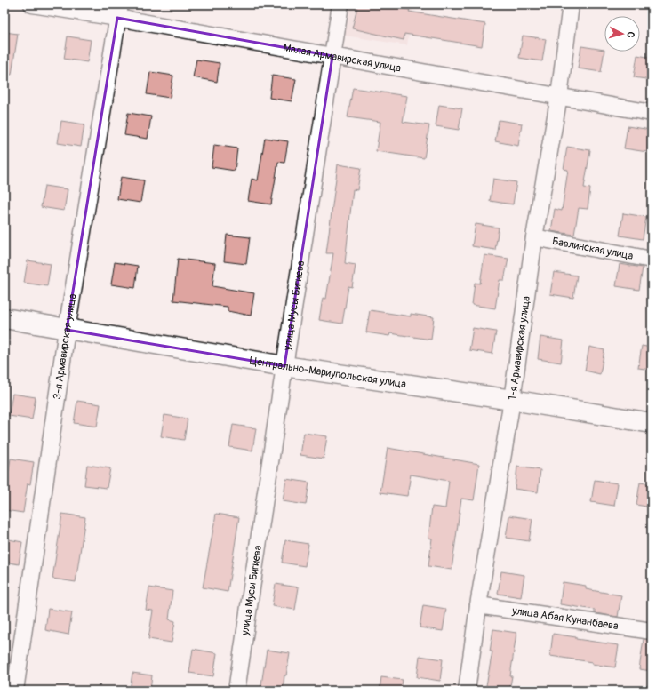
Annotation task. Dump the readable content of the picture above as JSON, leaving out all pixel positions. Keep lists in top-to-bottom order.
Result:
{
  "streets": {
    "street": [
      "Малая Армавирская улица",
      "Бавлинская улица",
      "улица Мусы Бигиева",
      "3-я Армавирская улица",
      "1-я Армавирская улица",
      "Центрально-Мариупольская улица",
      "улица Абая Кунанбаева"
    ]
  },
  "crossings": [
    ["Малая Армавирская улица", "улица Мусы Бигиева"],
    ["Малая Армавирская улица", "3-я Армавирская улица"],
    ["Малая Армавирская улица", "1-я Армавирская улица"],
    ["Бавлинская улица", "1-я Армавирская улица"],
    ["улица Мусы Бигиева", "Центрально-Мариупольская улица"],
    ["3-я Армавирская улица", "Центрально-Мариупольская улица"],
    ["1-я Армавирская улица", "Центрально-Мариупольская улица"],
    ["1-я Армавирская улица", "улица Абая Кунанбаева"]
  ],
  "north": "right"
}
